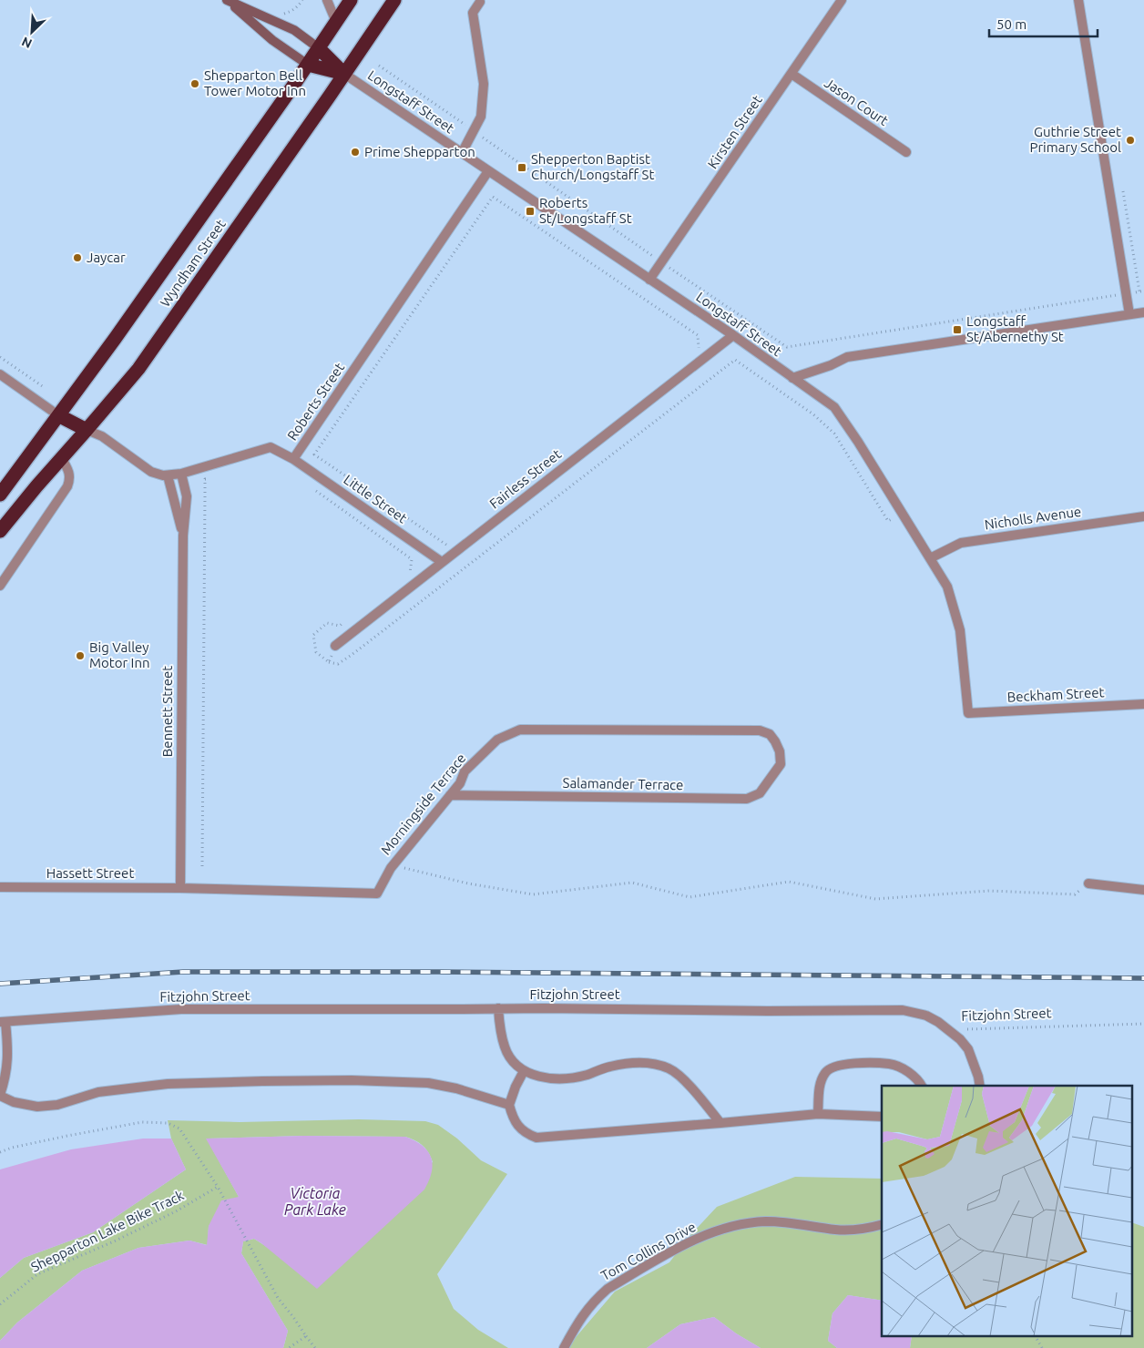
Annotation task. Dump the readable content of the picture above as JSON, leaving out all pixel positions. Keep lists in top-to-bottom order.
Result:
{
  "streets": {
    "highway": ["Wyndham Street"],
    "street": [
      "Longstaff Street",
      "Jason Court",
      "Kirsten Street",
      "Roberts Street",
      "Fairless Street",
      "Little Street",
      "Nicholls Avenue",
      "Beckham Street",
      "Bennett Street",
      "Salamander Terrace",
      "Morningside Terrace",
      "Hassett Street",
      "Fitzjohn Street",
      "Tom Collins Drive"
    ],
    "path": ["Shepparton Lake Bike Track"]
  },
  "crossings": [
    ["Longstaff Street", "Kirsten Street"],
    ["Longstaff Street", "Wyndham Street"],
    ["Longstaff Street", "Roberts Street"],
    ["Longstaff Street", "Fairless Street"],
    ["Longstaff Street", "Nicholls Avenue"],
    ["Longstaff Street", "Beckham Street"],
    ["Jason Court", "Kirsten Street"],
    ["Wyndham Street", "Roberts Street"],
    ["Roberts Street", "Little Street"],
    ["Roberts Street", "Bennett Street"],
    ["Fairless Street", "Little Street"],
    ["Bennett Street", "Morningside Terrace"],
    ["Bennett Street", "Hassett Street"],
    ["Salamander Terrace", "Morningside Terrace"],
    ["Morningside Terrace", "Hassett Street"]
  ],
  "water": ["Victoria Park Lake"],
  "places": {
    "other": [
      "Shepparton Bell Tower Motor Inn",
      "Guthrie Street Primary School",
      "Prime Shepparton",
      "Jaycar",
      "Big Valley Motor Inn"
    ],
    "transit": ["Shepperton Baptist Church/Longstaff St", "Roberts St/Longstaff St", "Longstaff St/Abernethy St"]
  },
  "scale_bar": "50 m",
  "north": "bottom left"
}
